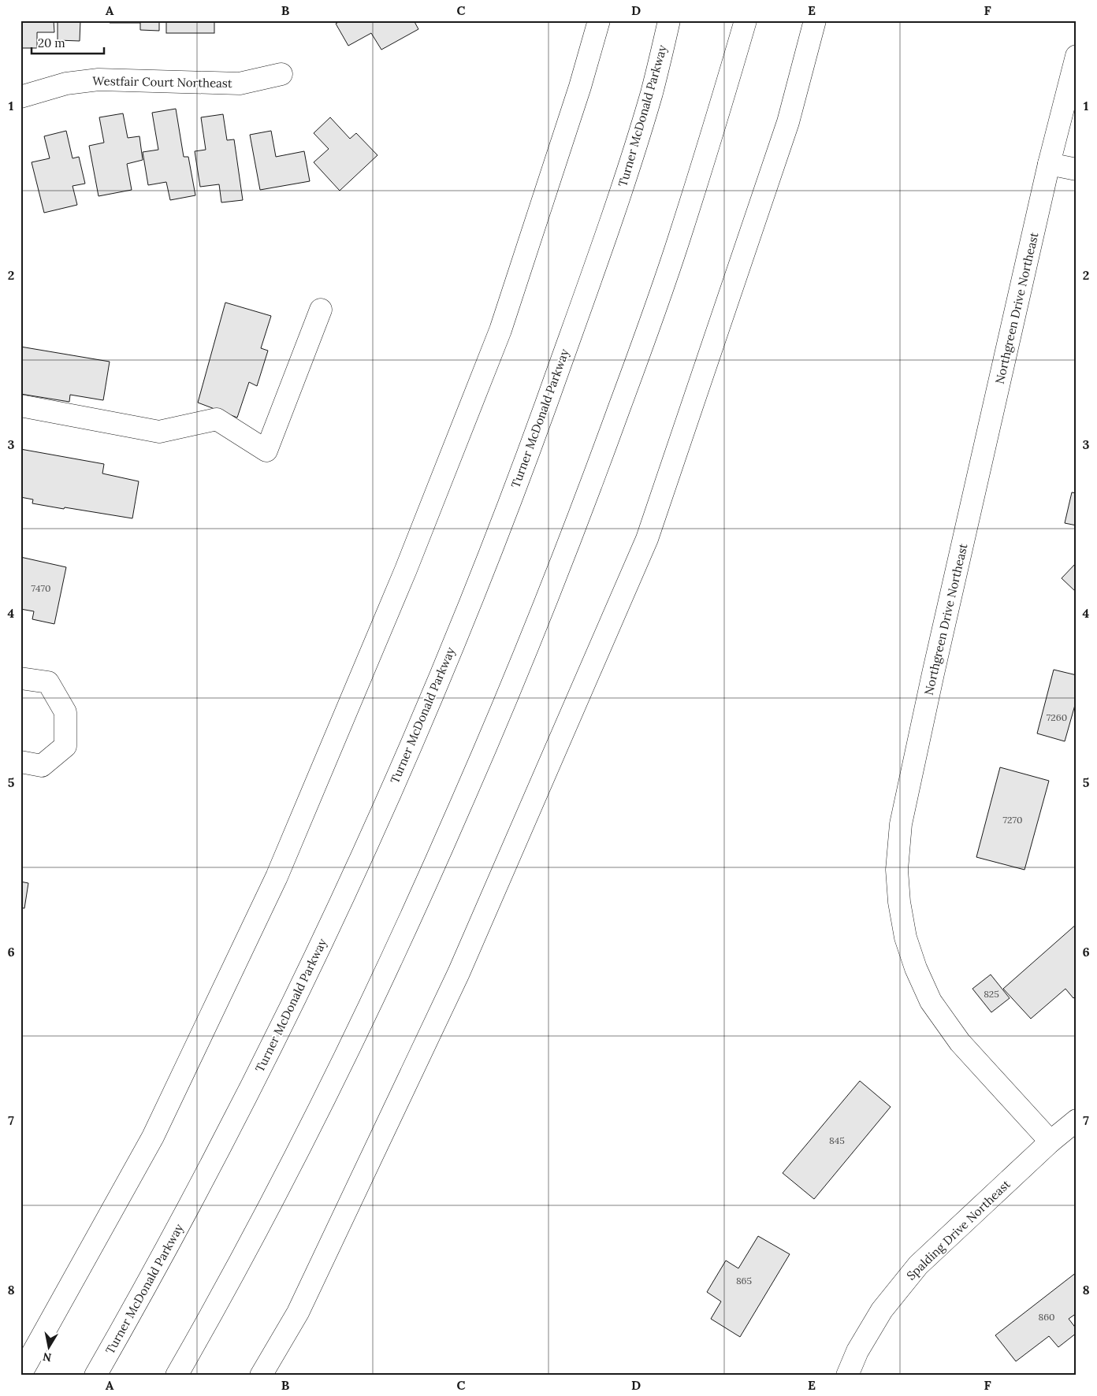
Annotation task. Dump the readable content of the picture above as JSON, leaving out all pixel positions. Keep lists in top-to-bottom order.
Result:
{
  "streets": {
    "main road": [
      "Westfair Court Northeast",
      "Turner McDonald Parkway",
      "Northgreen Drive Northeast",
      "Spalding Drive Northeast"
    ]
  },
  "crossings": [
    ["Northgreen Drive Northeast", "Spalding Drive Northeast"]
  ],
  "house_numbers": [
    "7470",
    "7260",
    "7270",
    "825",
    "845",
    "865",
    "860"
  ],
  "scale_bar": "20 m",
  "north": "bottom",
  "grid": {
    "columns": [
      "A",
      "B",
      "C",
      "D",
      "E",
      "F"
    ],
    "rows": [
      "1",
      "2",
      "3",
      "4",
      "5",
      "6",
      "7",
      "8"
    ]
  }
}
